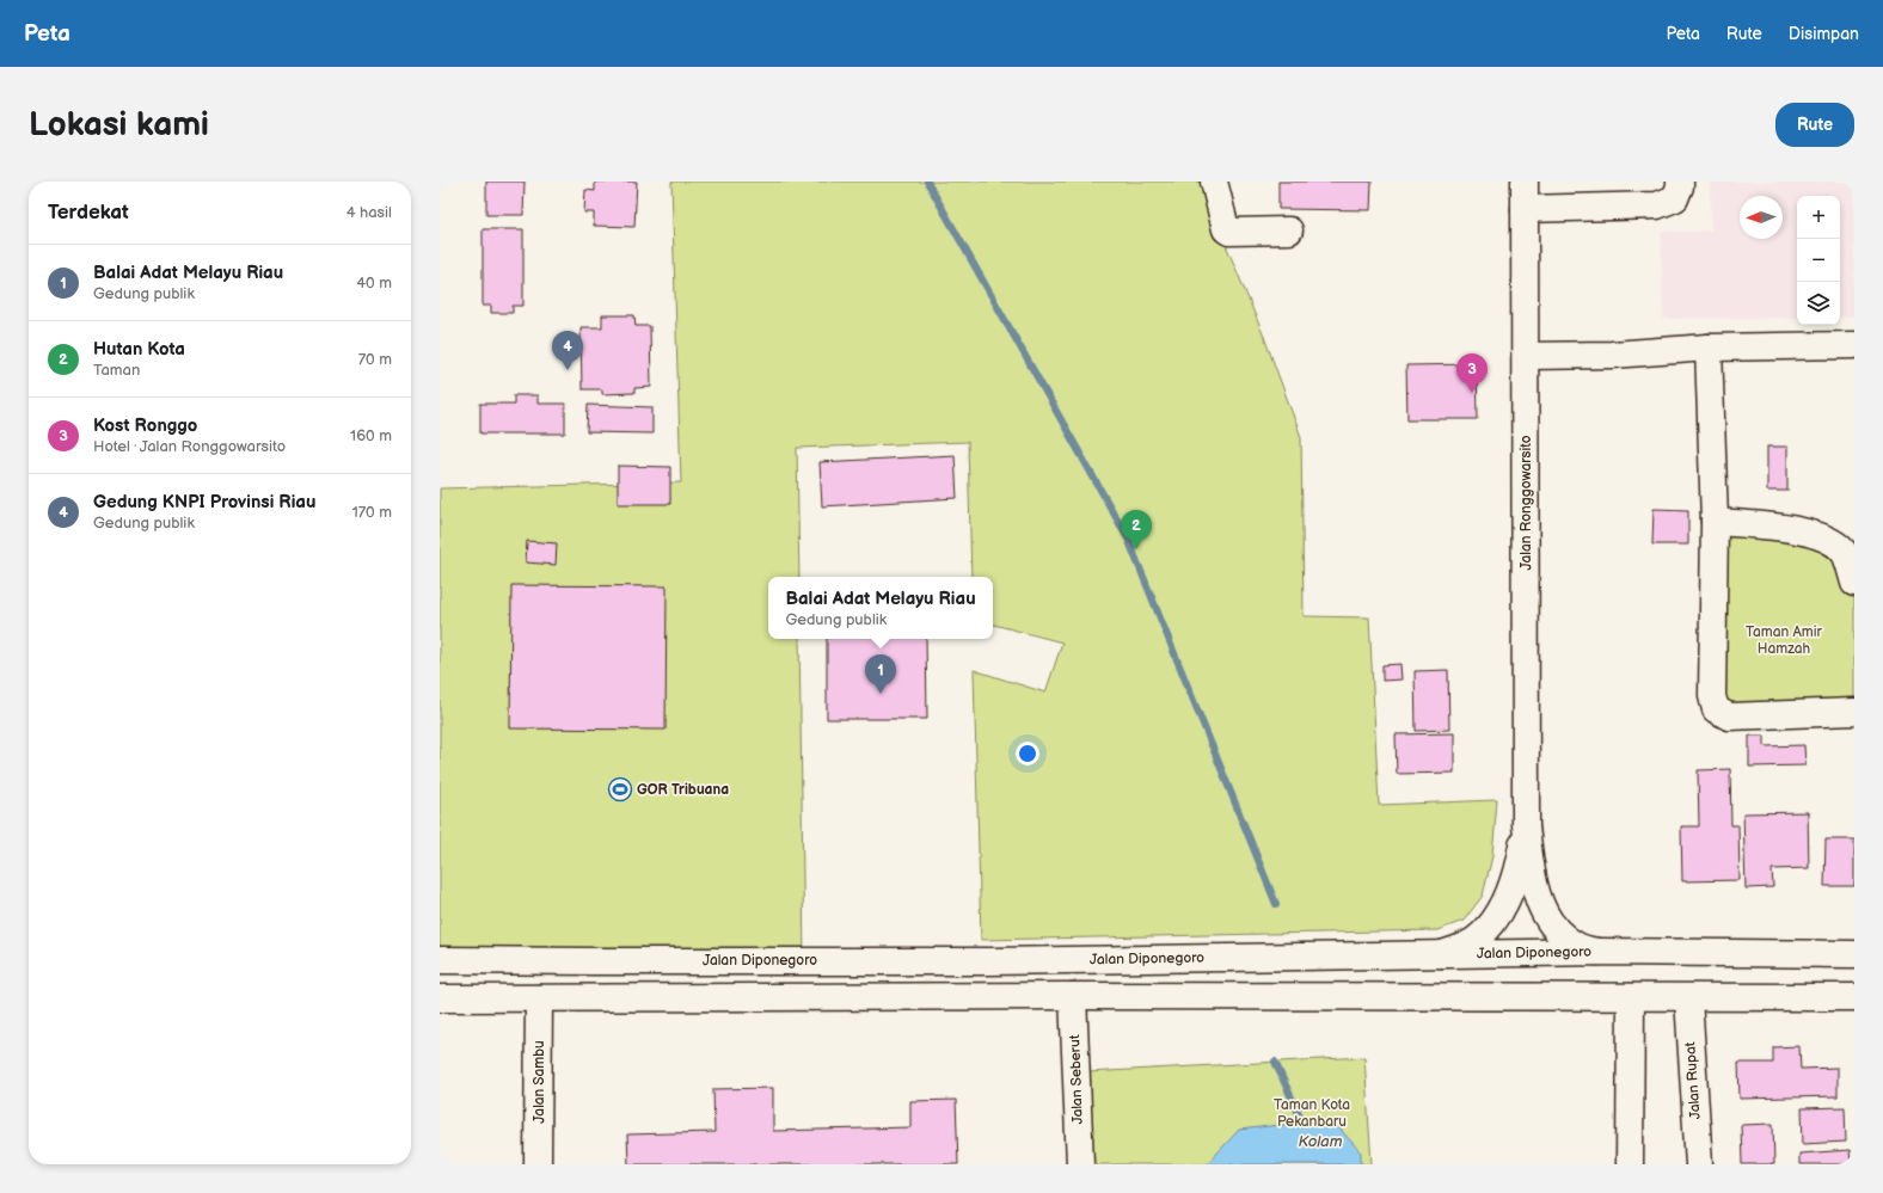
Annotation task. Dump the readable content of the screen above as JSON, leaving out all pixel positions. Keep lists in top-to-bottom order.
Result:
{
  "streets": {
    "main road": [
      "Jalan Ronggowarsito",
      "Jalan Diponegoro",
      "Jalan Seberut",
      "Jalan Rupat",
      "Jalan Sambu"
    ]
  },
  "crossings": [
    ["Jalan Ronggowarsito", "Jalan Diponegoro"]
  ],
  "water": ["Kolam"],
  "parks": ["Taman Amir Hamzah", "Taman Kota Pekanbaru"],
  "places": {
    "sports": ["GOR Tribuana"]
  },
  "north": "left",
  "page": {
    "header": "Peta",
    "nav": ["Peta", "Rute", "Disimpan"],
    "buttons": "Rute",
    "title": "Lokasi kami",
    "heading": ["Terdekat", "4 hasil"],
    "map_buttons": ["+", "−"],
    "list": [
      {
        "mark": "1",
        "name": "Balai Adat Melayu Riau",
        "note": "Gedung publik",
        "value": "40 m"
      },
      {
        "mark": "2",
        "name": "Hutan Kota",
        "note": "Taman",
        "value": "70 m"
      },
      {
        "mark": "3",
        "name": "Kost Ronggo",
        "note": "Hotel · Jalan Ronggowarsito",
        "value": "160 m"
      },
      {
        "mark": "4",
        "name": "Gedung KNPI Provinsi Riau",
        "note": "Gedung publik",
        "value": "170 m"
      }
    ],
    "pins": [
      "4",
      "3",
      "2",
      "1"
    ],
    "popup": ["Balai Adat Melayu Riau", "Gedung publik"]
  }
}
